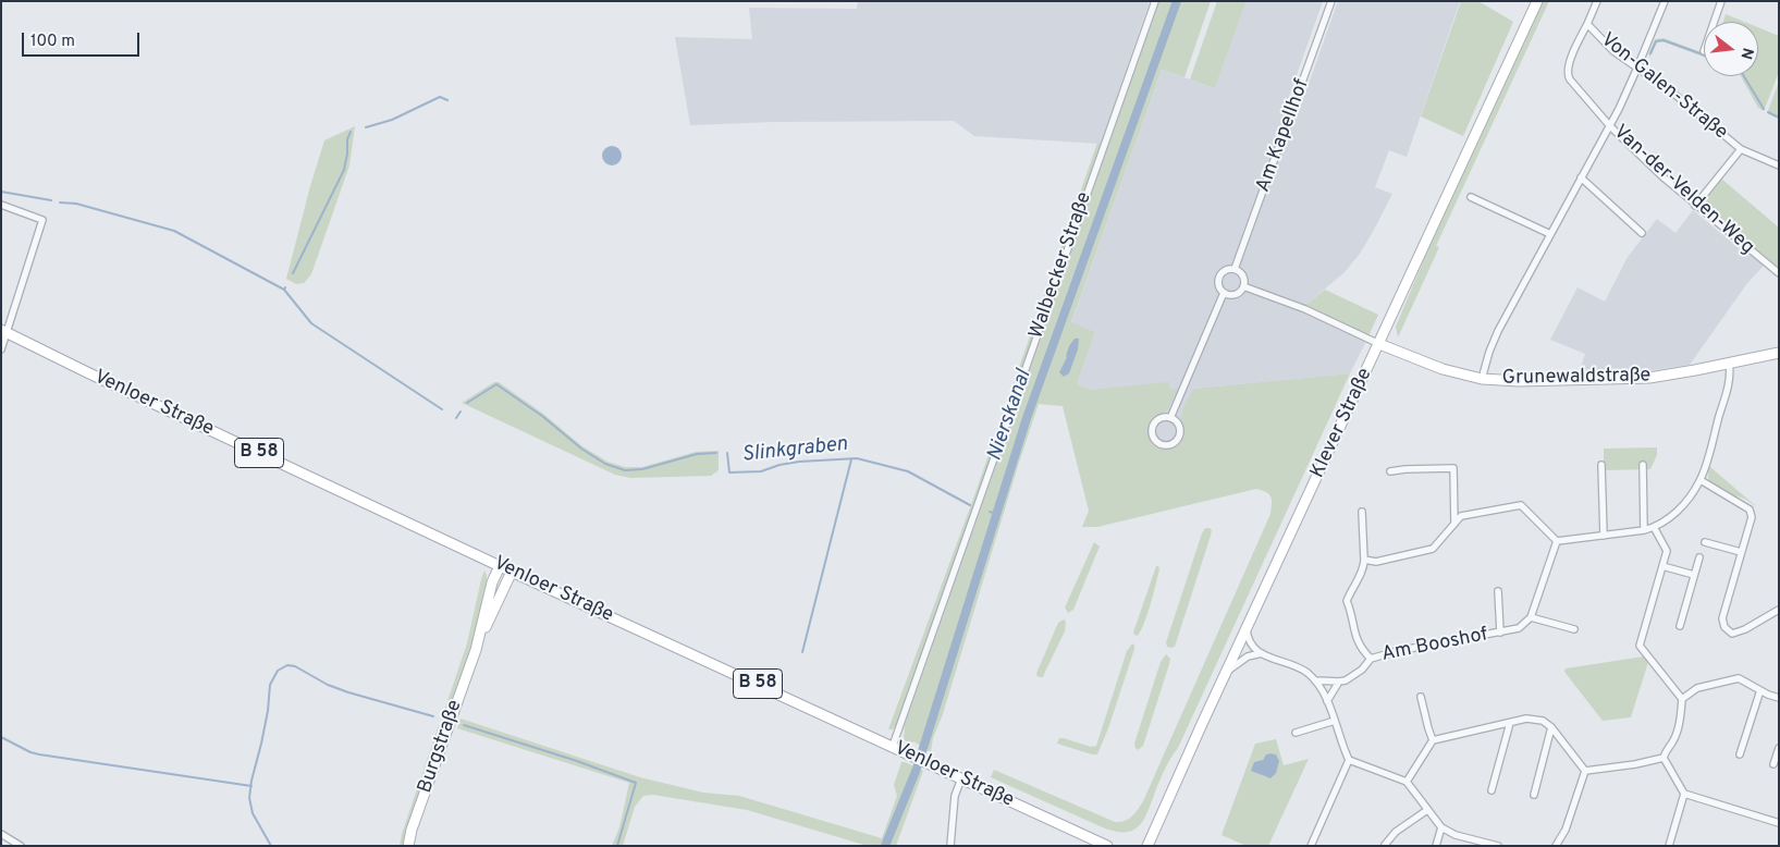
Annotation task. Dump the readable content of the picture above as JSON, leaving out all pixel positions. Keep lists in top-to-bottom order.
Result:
{
  "streets": {
    "main road": [
      "Grunewaldstraße",
      "Venloer Straße",
      "Klever Straße",
      "B 58",
      "Burgstraße"
    ],
    "street": [
      "Von-Galen-Straße",
      "Am Kapellhof",
      "Van-der-Velden-Weg",
      "Walbecker Straße",
      "Am Booshof"
    ]
  },
  "crossings": [
    ["Von-Galen-Straße", "Van-der-Velden-Weg"],
    ["Walbecker Straße", "Venloer Straße"],
    ["Grunewaldstraße", "Klever Straße"],
    ["Venloer Straße", "Burgstraße"]
  ],
  "water": ["Nierskanal", "Slinkgraben"],
  "scale_bar": "100 m",
  "north": "right"
}
